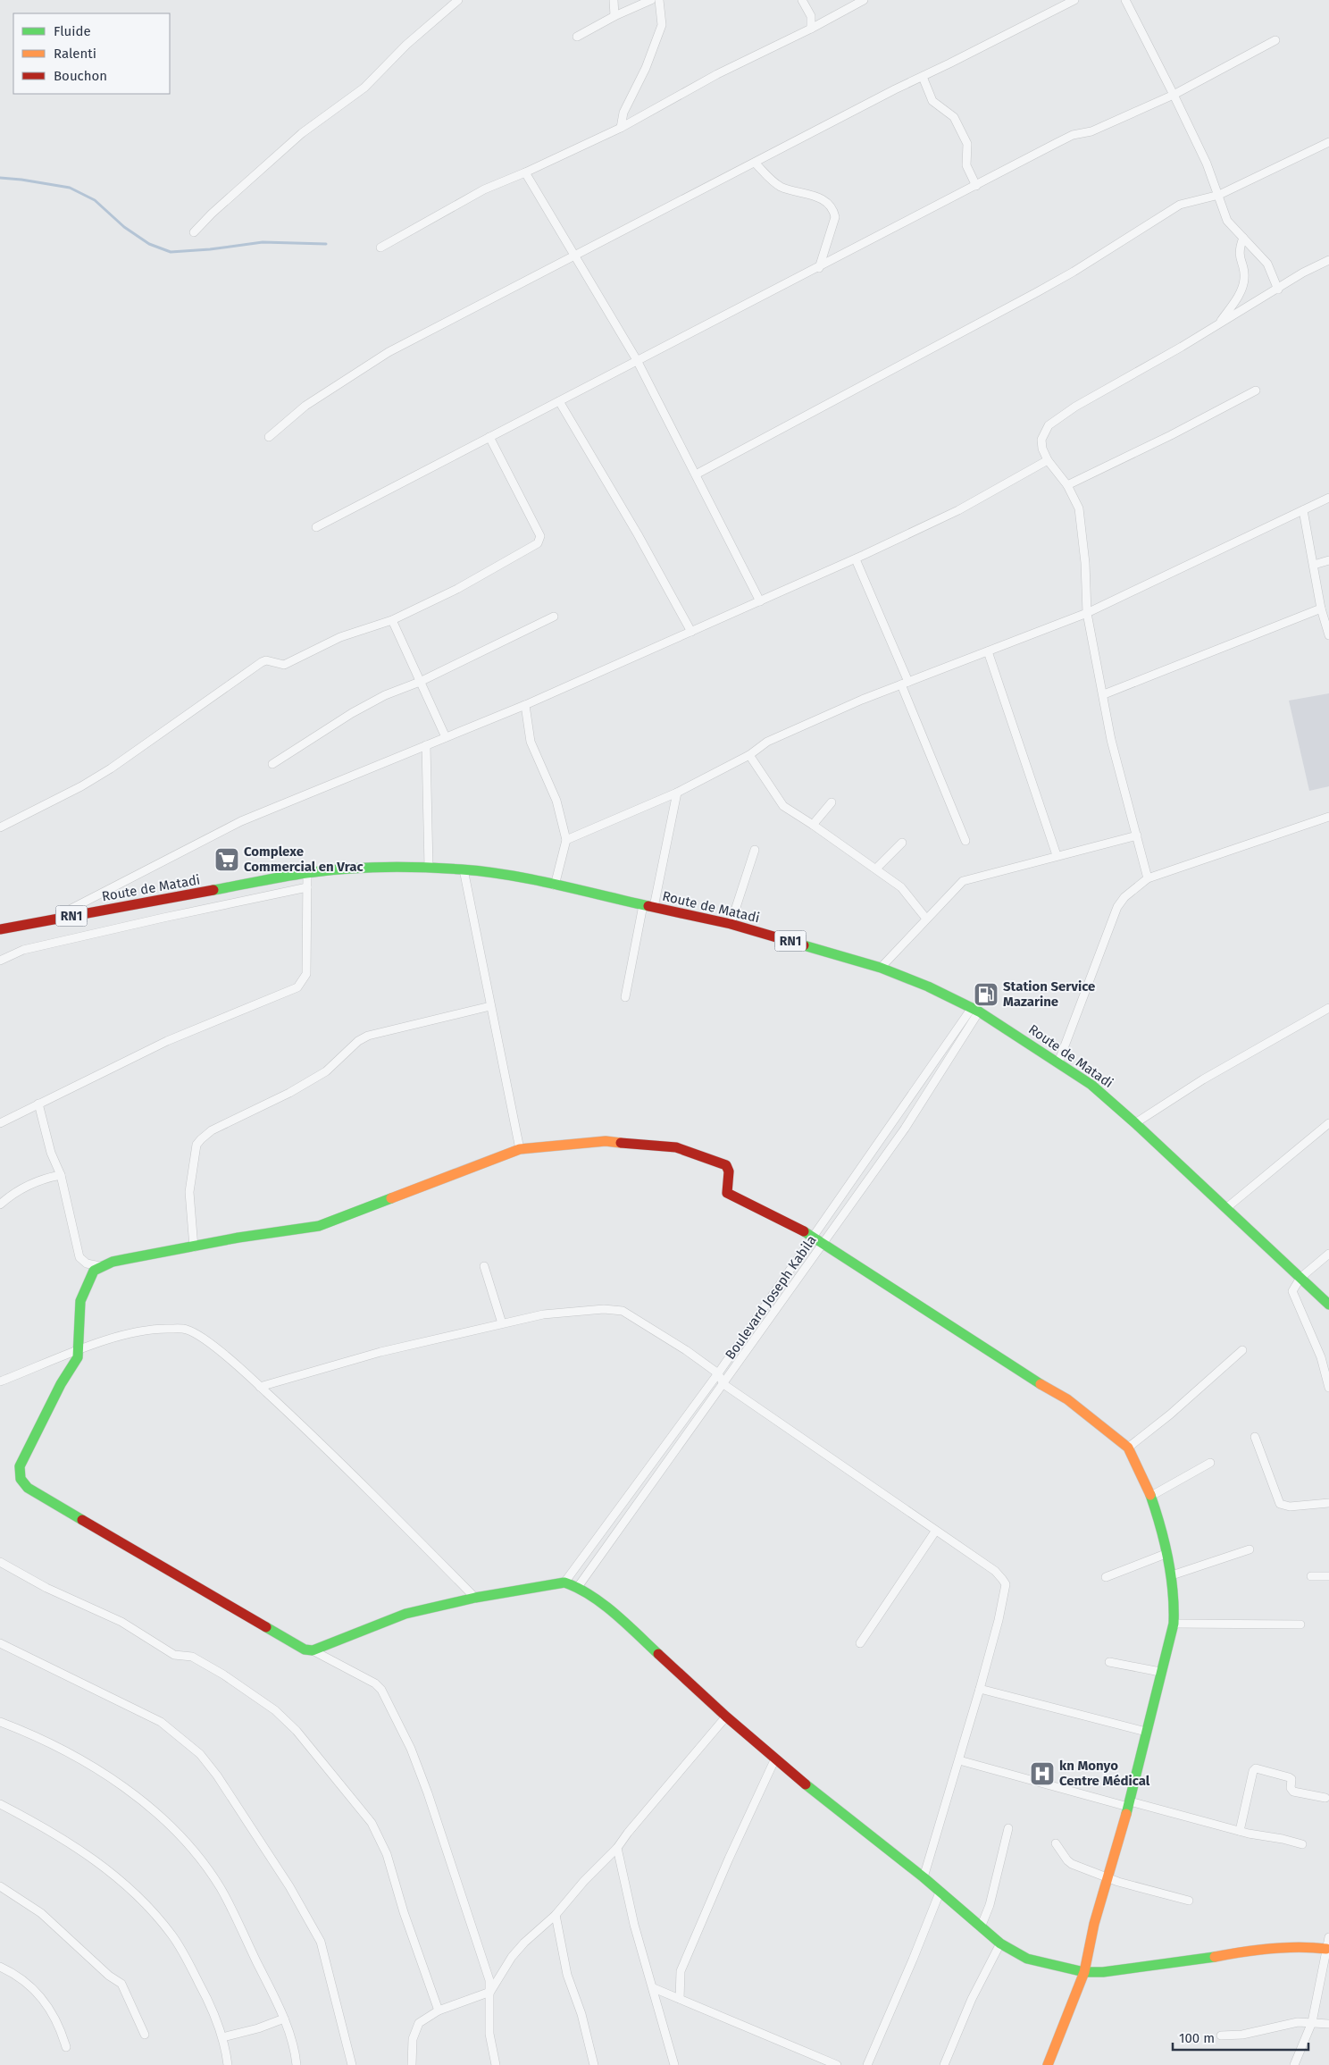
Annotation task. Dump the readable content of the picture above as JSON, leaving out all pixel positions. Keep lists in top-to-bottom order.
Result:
{
  "streets": {
    "main road": ["Route de Matadi", "RN1"],
    "street": ["Boulevard Joseph Kabila"]
  },
  "crossings": [
    ["Route de Matadi", "Boulevard Joseph Kabila"]
  ],
  "places": {
    "supermarket": ["Complexe Commercial en Vrac"],
    "fuel station": ["Station Service Mazarine"],
    "hospital": ["kn Monyo Centre Médical"]
  },
  "legend": ["Fluide", "Ralenti", "Bouchon"],
  "scale_bar": "100 m"
}
